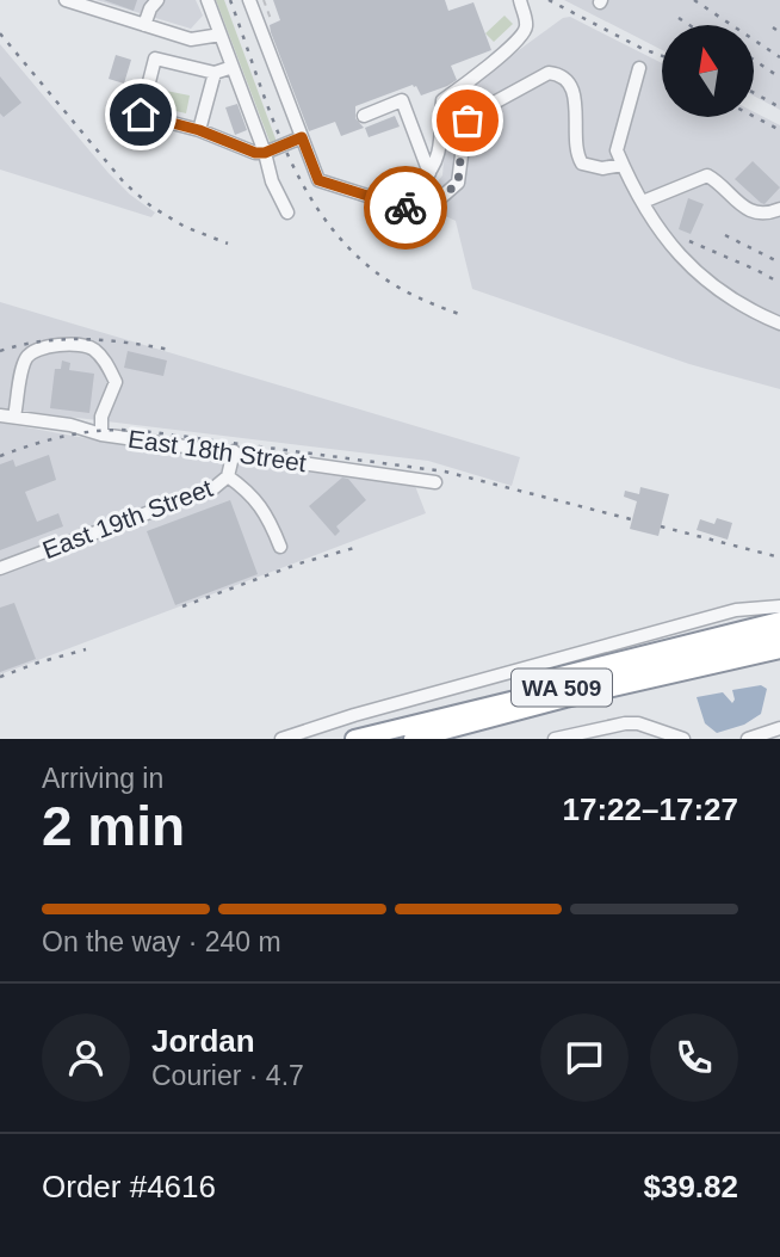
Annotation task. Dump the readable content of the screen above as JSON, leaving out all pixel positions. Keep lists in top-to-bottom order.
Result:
{
  "streets": {
    "highway": ["WA 509"],
    "street": ["East 18th Street", "East 19th Street"]
  },
  "crossings": [
    ["East 18th Street", "East 19th Street"]
  ],
  "north": "top",
  "page": {
    "heading": ["2 min", "Arriving in", "17:22–17:27"],
    "panel": [
      "Jordan",
      "Courier · 4.7",
      "Order #4616",
      "$39.82"
    ],
    "bar": "On the way · 240 m"
  }
}
